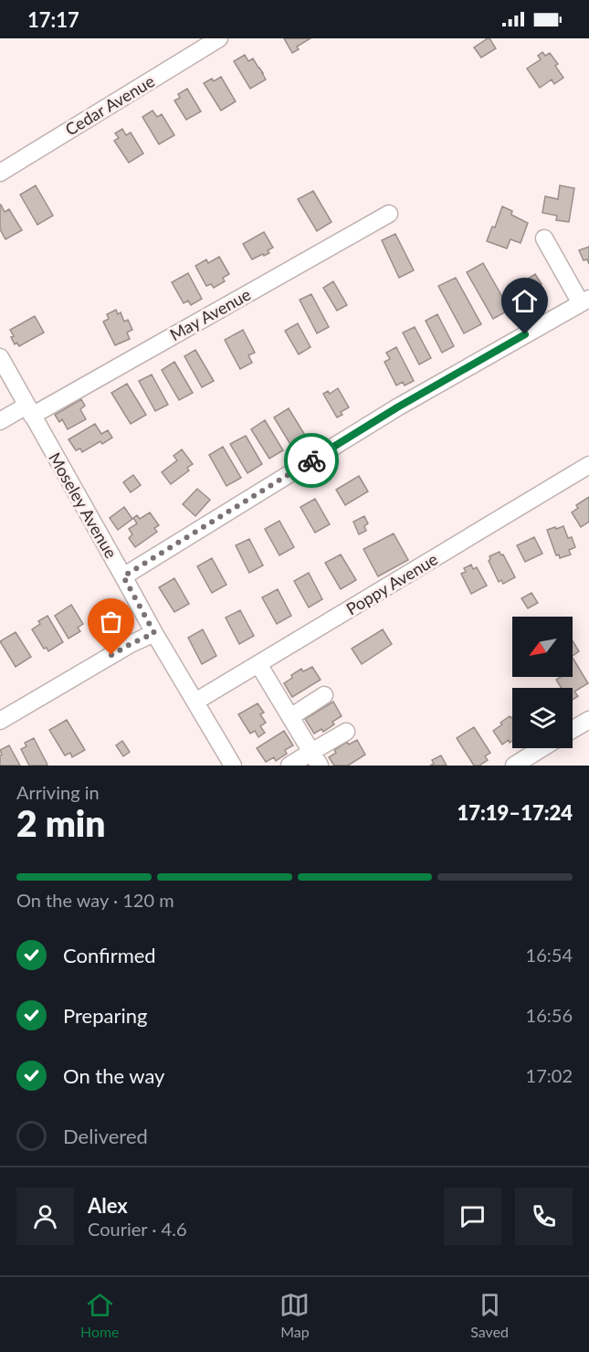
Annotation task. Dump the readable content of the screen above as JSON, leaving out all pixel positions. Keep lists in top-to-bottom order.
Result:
{
  "streets": {
    "street": [
      "Cedar Avenue",
      "May Avenue",
      "Moseley Avenue",
      "Poppy Avenue"
    ]
  },
  "crossings": [
    ["May Avenue", "Moseley Avenue"],
    ["Moseley Avenue", "Poppy Avenue"]
  ],
  "north": "bottom left",
  "page": {
    "status": "17:17",
    "heading": ["2 min", "Arriving in", "17:19–17:24"],
    "panel": ["Alex", "Courier · 4.6"],
    "bar": "On the way · 120 m",
    "list": [
      ["Confirmed", "16:54"],
      ["Preparing", "16:56"],
      ["On the way", "17:02"],
      "Delivered"
    ],
    "tabs": ["Home", "Map", "Saved"]
  }
}
